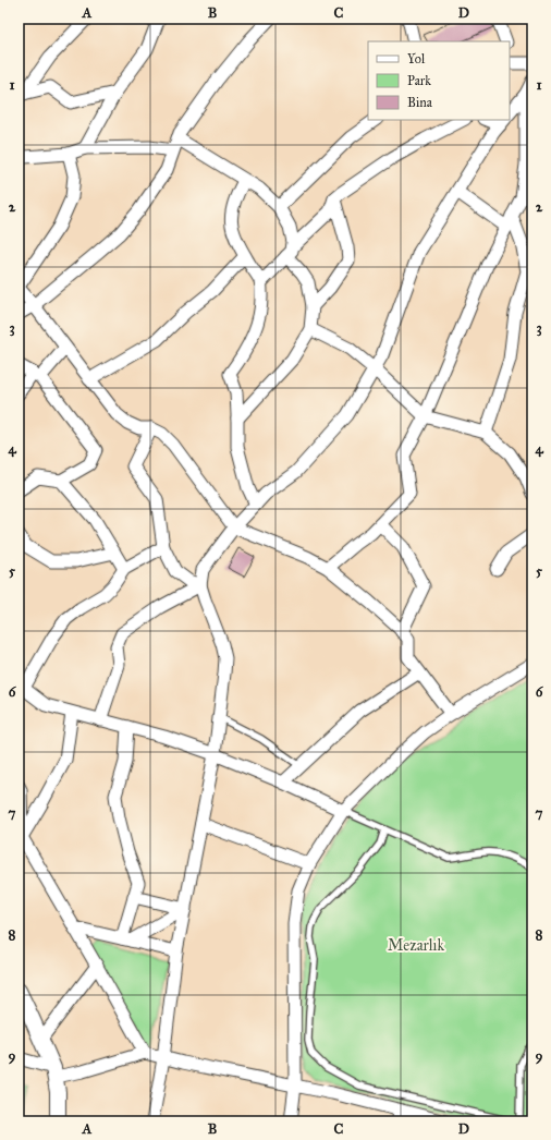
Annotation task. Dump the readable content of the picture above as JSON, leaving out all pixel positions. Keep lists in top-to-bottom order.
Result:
{
  "parks": ["Mezarlık"],
  "legend": ["Yol", "Park", "Bina"],
  "grid": {
    "columns": [
      "A",
      "B",
      "C",
      "D"
    ],
    "rows": [
      "1",
      "2",
      "3",
      "4",
      "5",
      "6",
      "7",
      "8",
      "9"
    ]
  }
}
